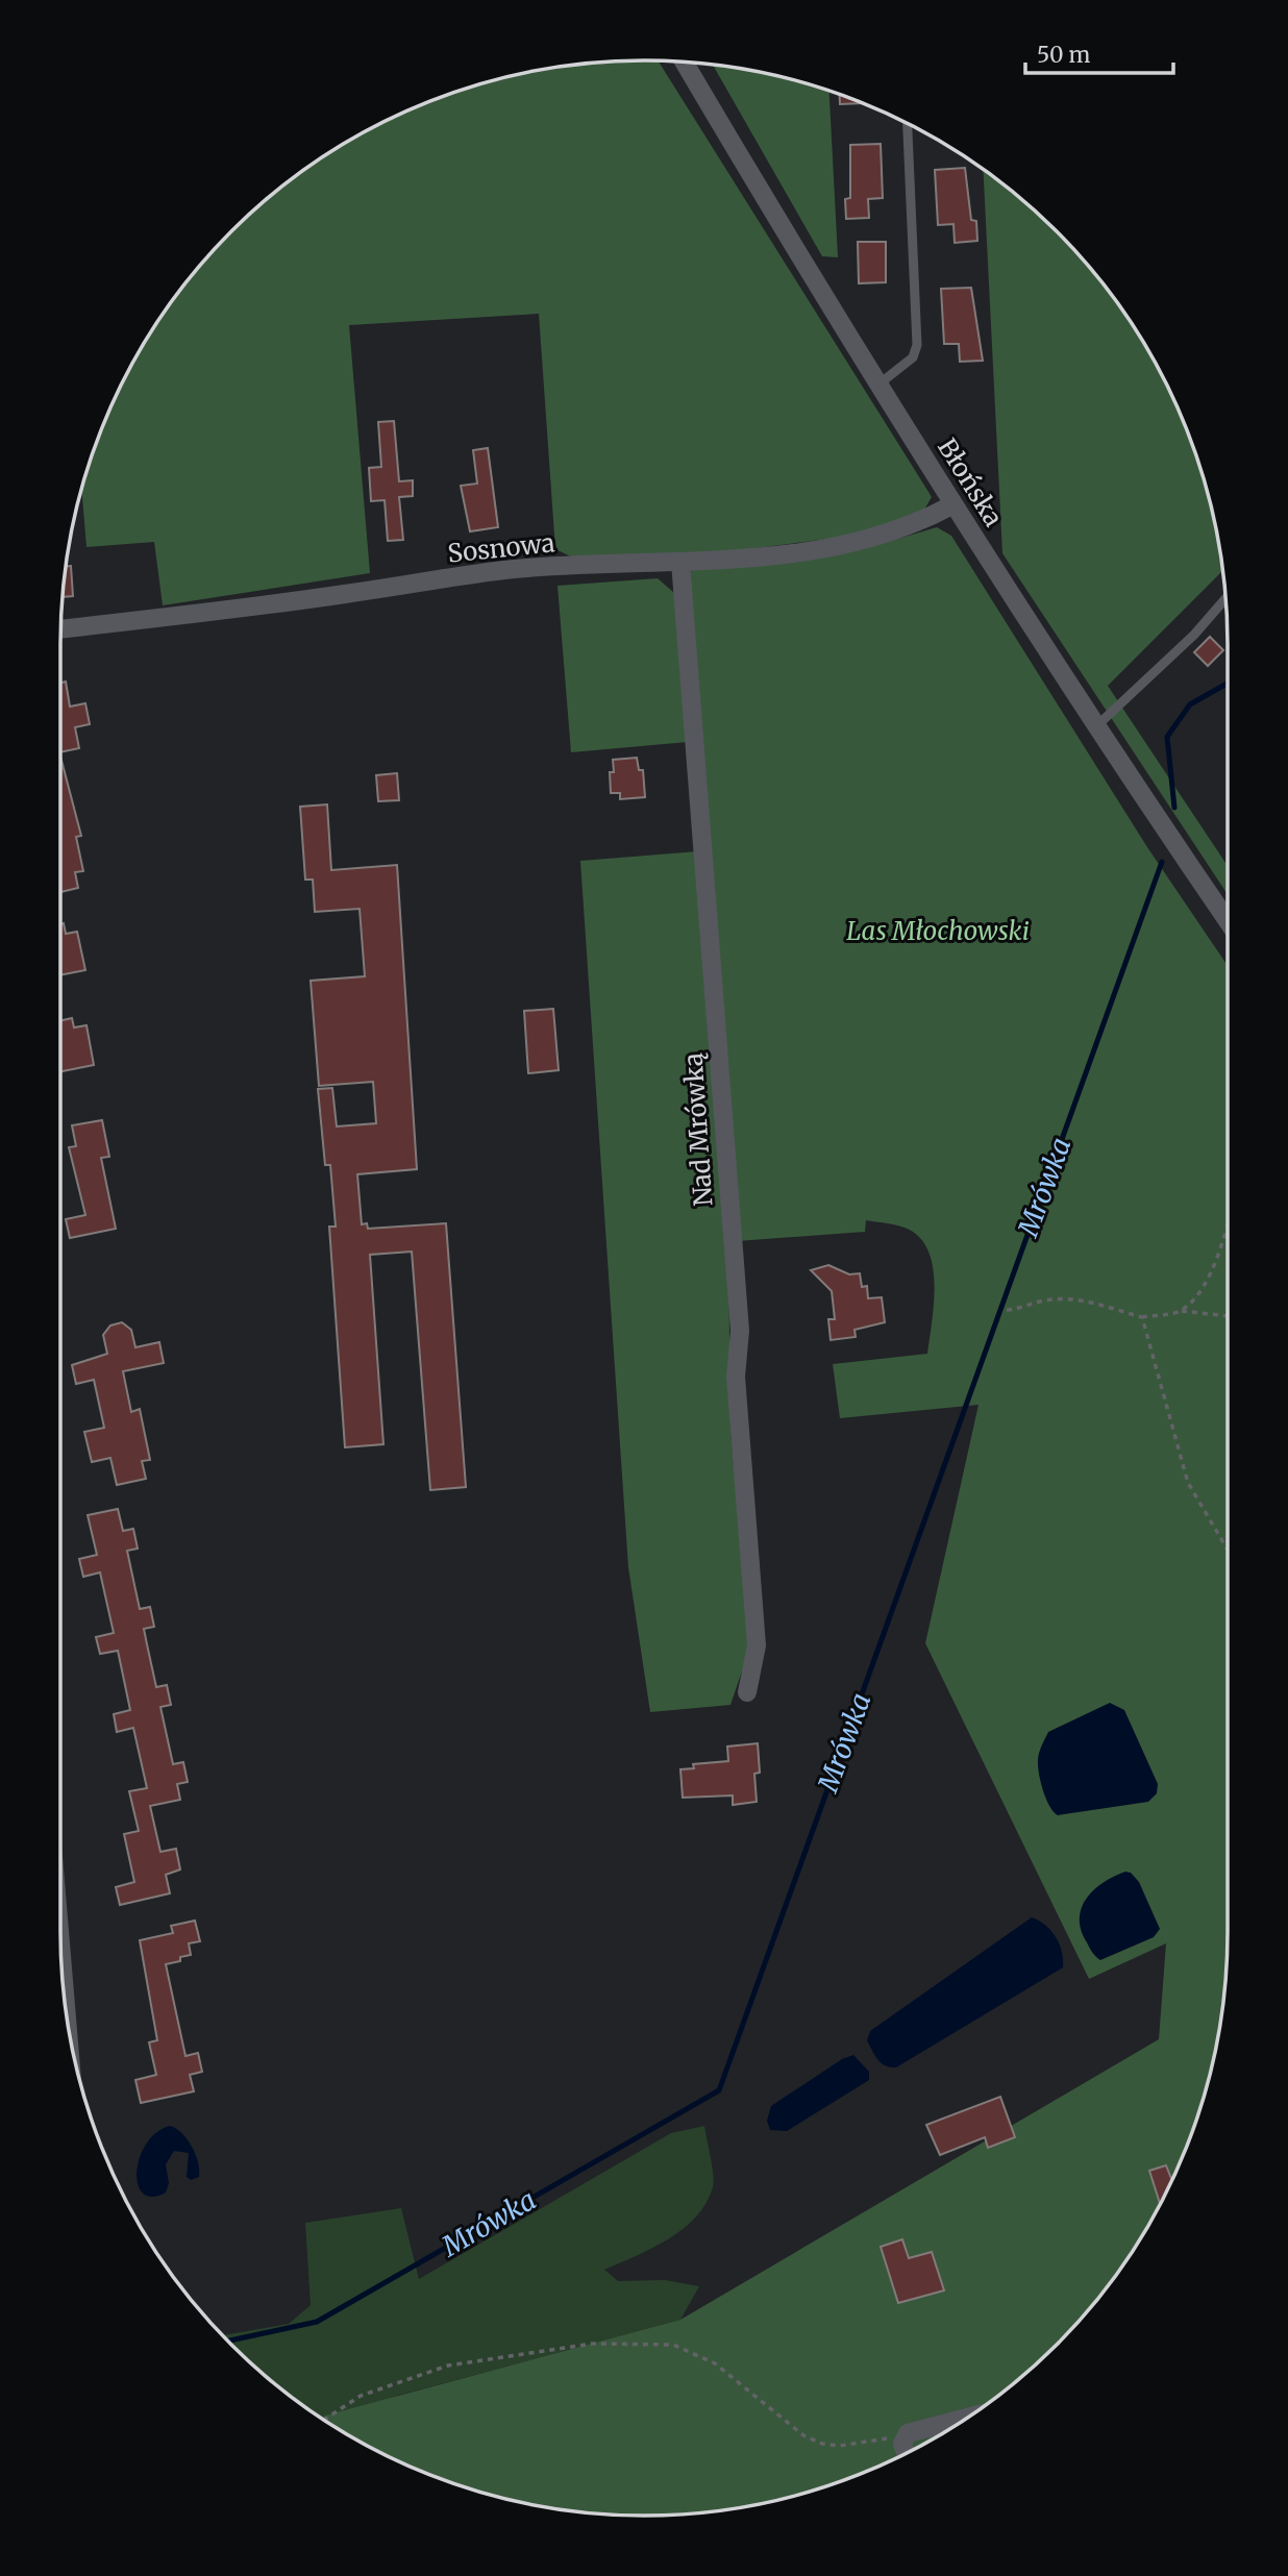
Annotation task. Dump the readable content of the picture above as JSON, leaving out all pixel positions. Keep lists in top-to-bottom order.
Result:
{
  "streets": {
    "street": ["Błońska", "Sosnowa", "Nad Mrówką"]
  },
  "crossings": [
    ["Błońska", "Sosnowa"],
    ["Sosnowa", "Nad Mrówką"]
  ],
  "water": ["Mrówka"],
  "parks": ["Las Młochowski"],
  "scale_bar": "50 m"
}
